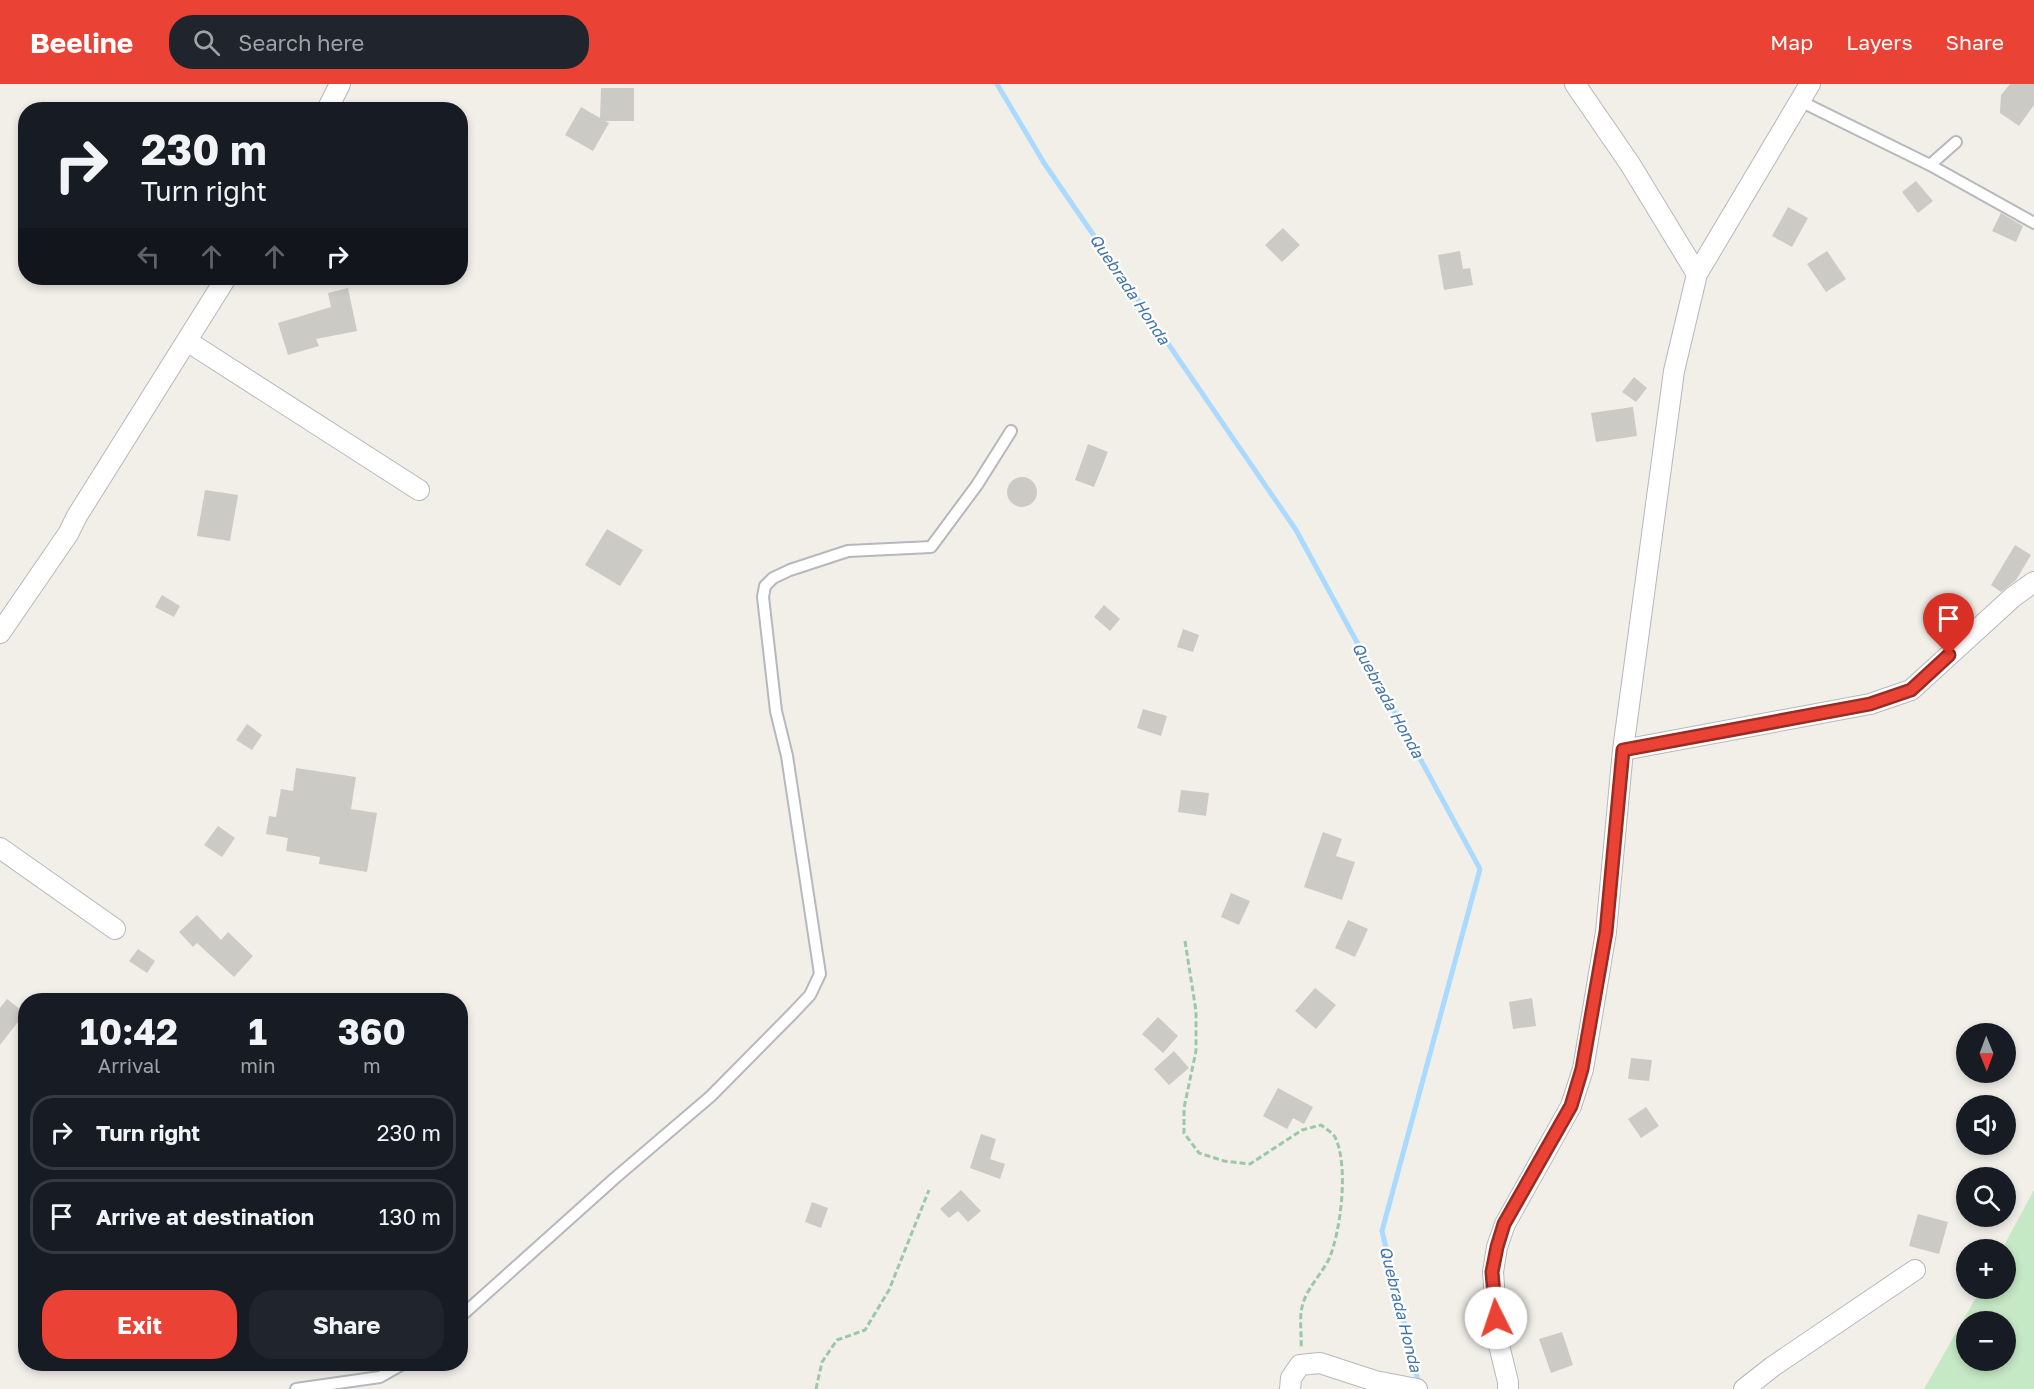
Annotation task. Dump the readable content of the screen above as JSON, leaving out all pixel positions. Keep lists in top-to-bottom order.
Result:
{
  "water": ["Quebrada Honda"],
  "north": "bottom",
  "page": {
    "header": "Beeline",
    "search": "Search here",
    "nav": ["Map", "Layers", "Share"],
    "turn": ["230 m", "Turn right"],
    "eta": [
      "10:42",
      "Arrival",
      "1",
      "min",
      "360",
      "m"
    ],
    "map_buttons": ["+", "−"],
    "list": [
      {
        "name": "Turn right",
        "value": "230 m"
      },
      {
        "name": "Arrive at destination",
        "value": "130 m"
      }
    ],
    "buttons": ["Exit", "Share"]
  }
}
